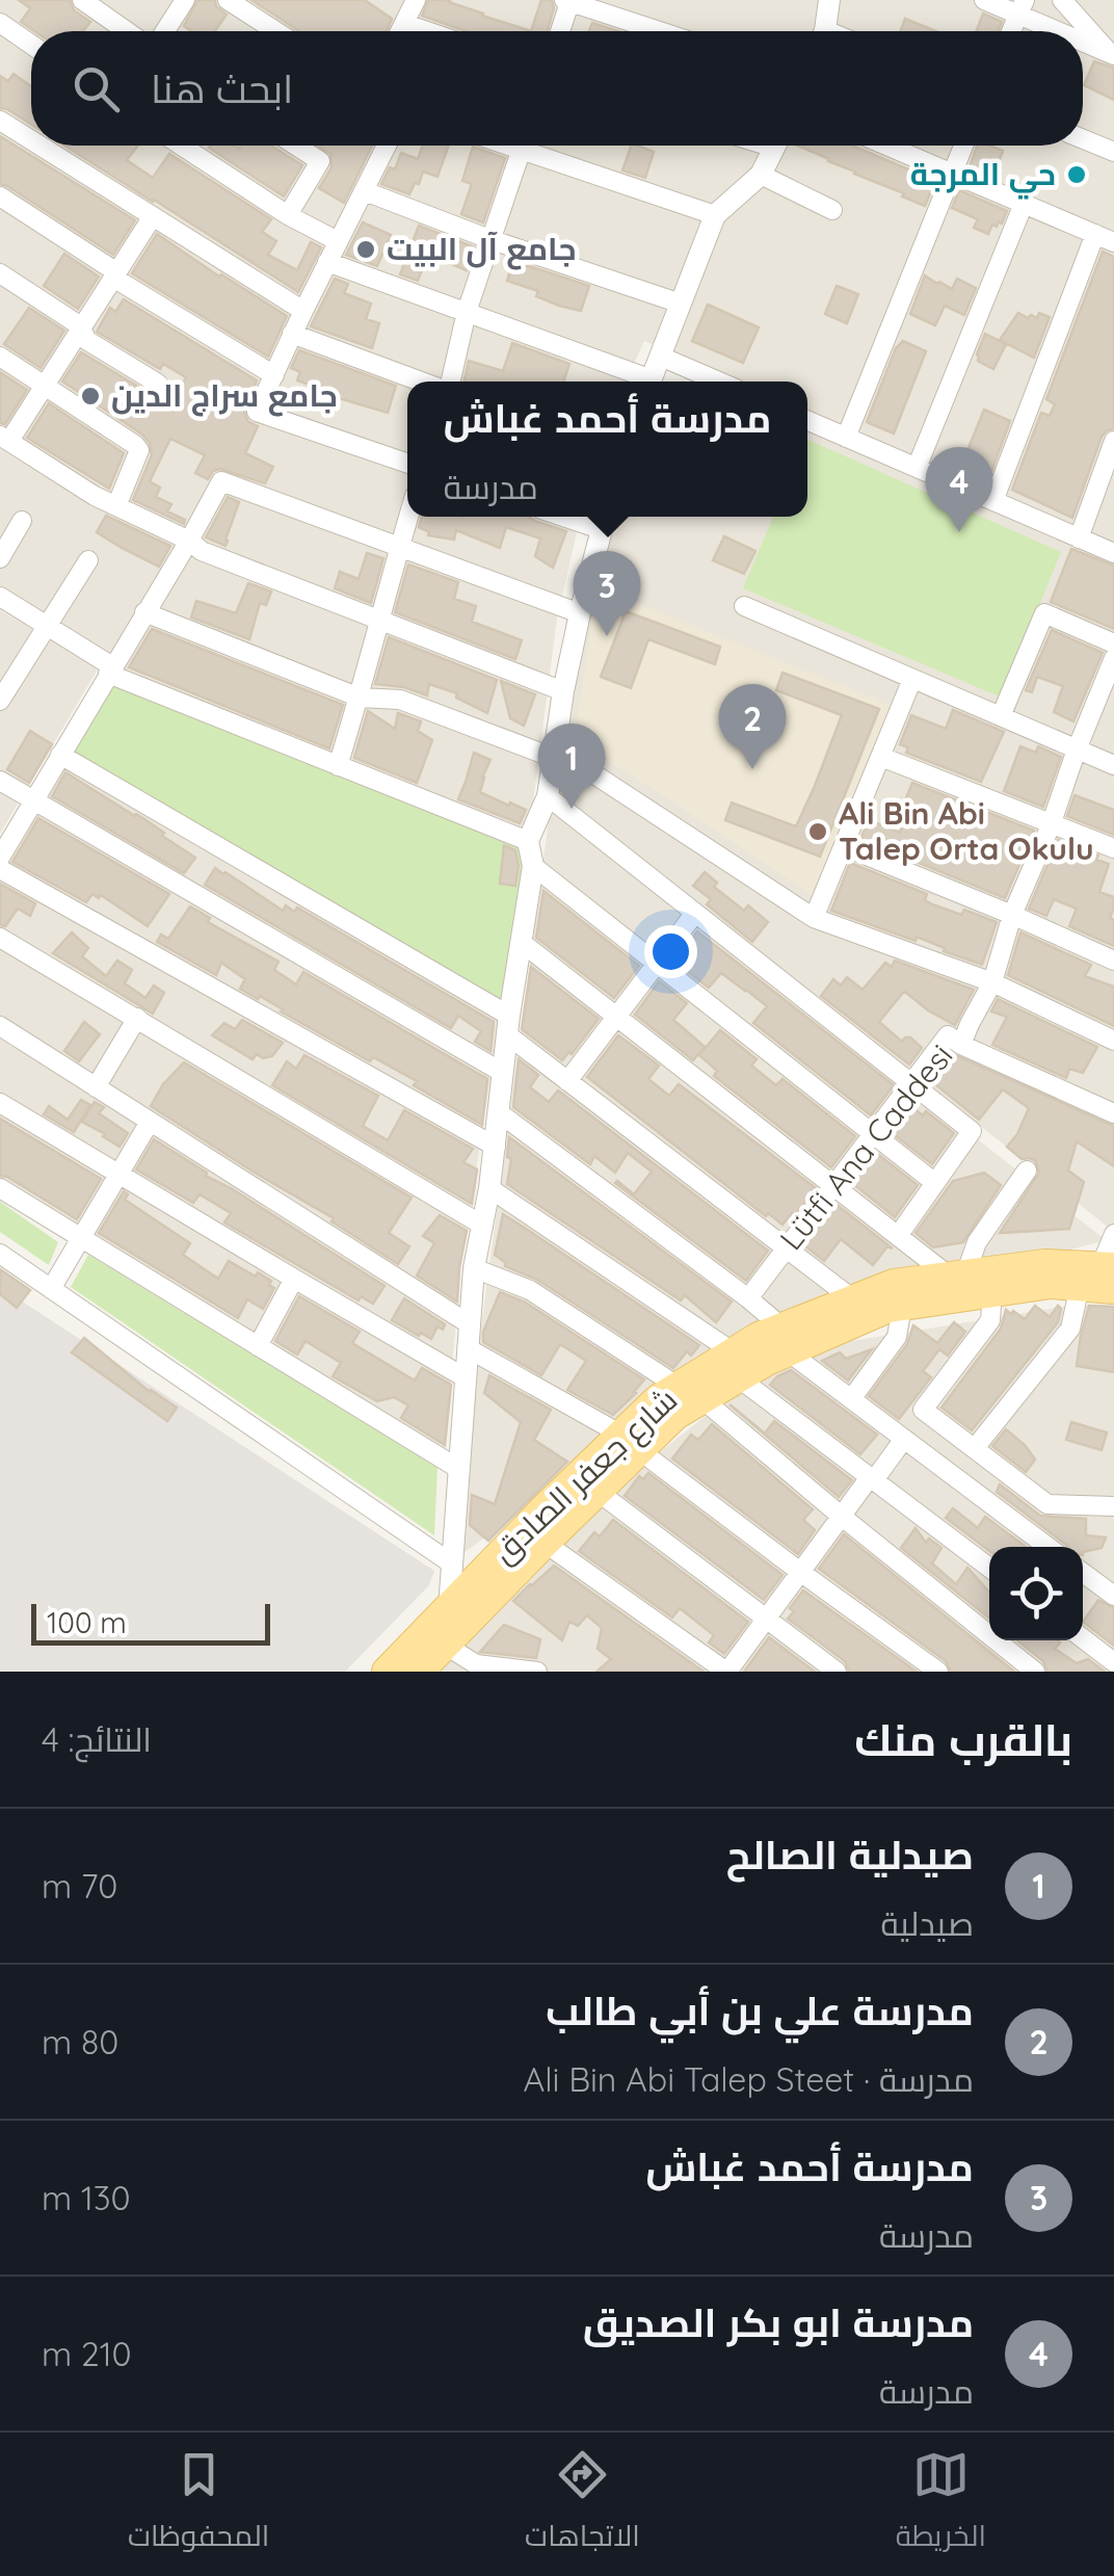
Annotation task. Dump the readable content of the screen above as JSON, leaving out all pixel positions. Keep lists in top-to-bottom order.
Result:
{
  "streets": {
    "main road": ["شارع جعفر الصادق"],
    "street": ["Lütfi Ana Caddesi"]
  },
  "places": [
    "حي المرجة",
    "جامع آل البيت",
    "جامع سراج الدين",
    "Ali Bin Abi Talep Orta Okulu"
  ],
  "scale_bar": "100 m",
  "page": {
    "search": "ابحث هنا",
    "popup": ["مدرسة أحمد غباش", "مدرسة"],
    "pins": [
      "4",
      "3",
      "2",
      "1"
    ],
    "scale": "100 m",
    "heading": ["بالقرب منك", "النتائج: 4"],
    "list": [
      {
        "mark": "1",
        "name": "صيدلية الصالح",
        "note": "صيدلية",
        "value": "70 m"
      },
      {
        "mark": "2",
        "name": "مدرسة علي بن أبي طالب",
        "note": "مدرسة · Ali Bin Abi Talep Steet",
        "value": "80 m"
      },
      {
        "mark": "3",
        "name": "مدرسة أحمد غباش",
        "note": "مدرسة",
        "value": "130 m"
      },
      {
        "mark": "4",
        "name": "مدرسة ابو بكر الصديق",
        "note": "مدرسة",
        "value": "210 m"
      }
    ],
    "nav": ["الخريطة", "الاتجاهات", "المحفوظات"]
  }
}
